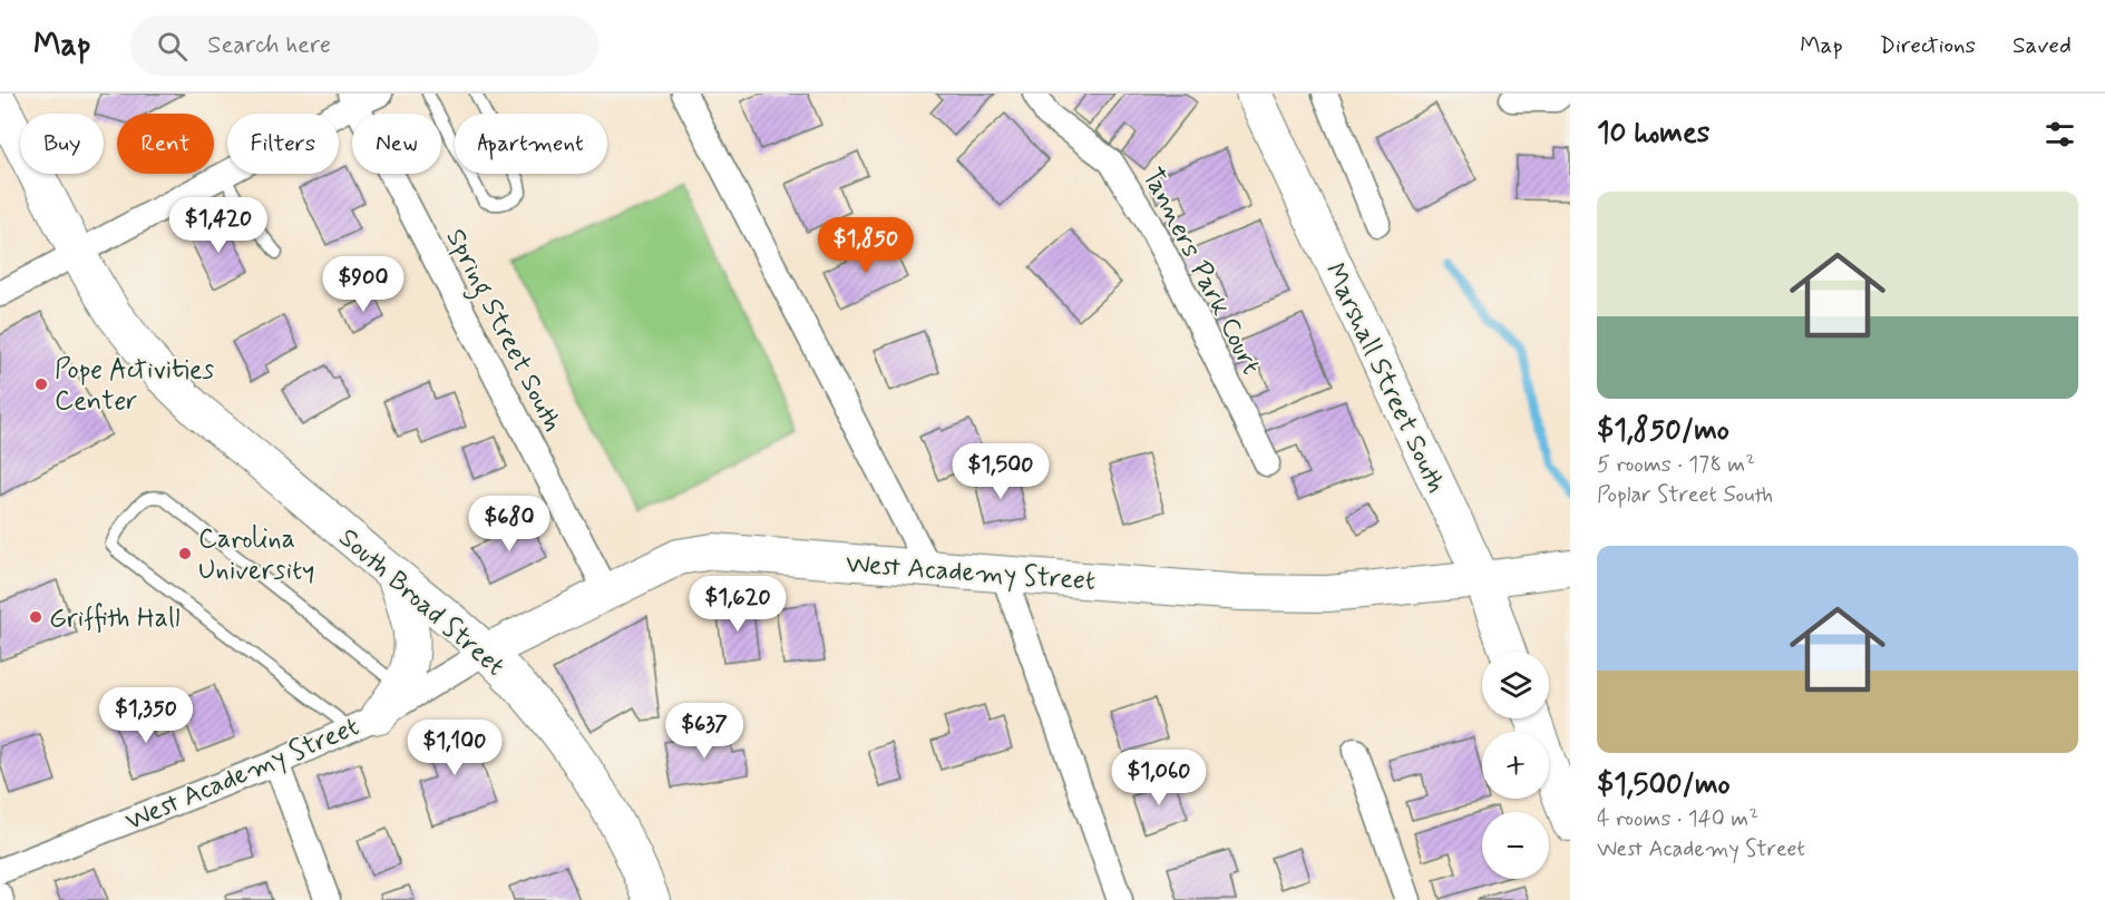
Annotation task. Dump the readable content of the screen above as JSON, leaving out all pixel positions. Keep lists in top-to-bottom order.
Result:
{
  "streets": {
    "street": [
      "Tanners Park Court",
      "Spring Street South",
      "Marshall Street South",
      "West Academy Street",
      "South Broad Street"
    ]
  },
  "crossings": [
    ["Spring Street South", "West Academy Street"],
    ["Marshall Street South", "West Academy Street"],
    ["West Academy Street", "South Broad Street"]
  ],
  "places": ["Pope Activities Center", "Carolina University", "Griffith Hall"],
  "page": {
    "header": "Map",
    "search": "Search here",
    "nav": ["Map", "Directions", "Saved"],
    "heading": "10 homes",
    "chip": [
      "Buy",
      "Rent",
      "Filters",
      "New",
      "Apartment"
    ],
    "list": [
      {
        "name": "$1,850/mo",
        "note": "5 rooms · 178 m² · Poplar Street South"
      },
      {
        "name": "$1,500/mo",
        "note": "4 rooms · 140 m² · West Academy Street"
      }
    ],
    "price": [
      "$1,420",
      "$1,850",
      "$900",
      "$1,500",
      "$680",
      "$1,620",
      "$1,350",
      "$637",
      "$1,100",
      "$1,060"
    ],
    "map_buttons": ["+", "−"]
  }
}
